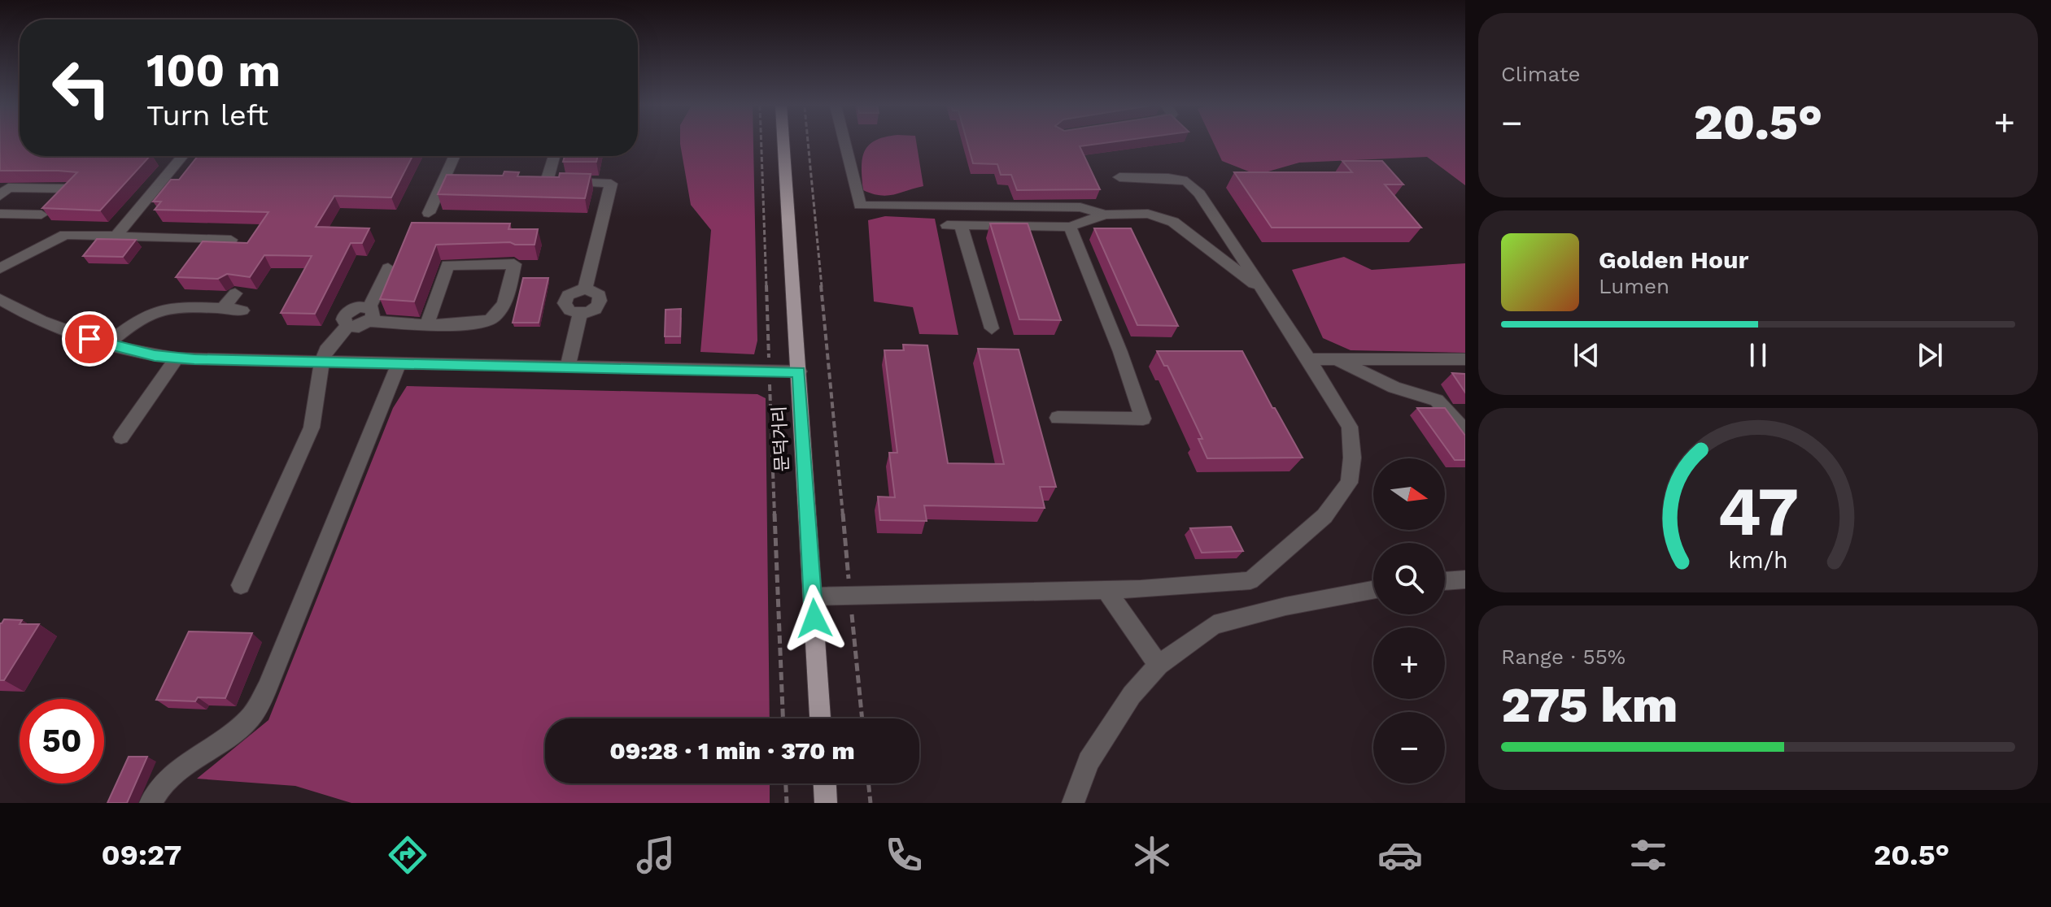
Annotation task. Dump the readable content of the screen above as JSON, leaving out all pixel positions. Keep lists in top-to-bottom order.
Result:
{
  "streets": {
    "main road": ["문덕거리"]
  },
  "north": "right",
  "page": {
    "tile": [
      "Climate",
      ["Range · 55%", "275 km"]
    ],
    "turn": ["100 m", "Turn left"],
    "heat": ["−", "20.5°", "+"],
    "song": ["Golden Hour", "Lumen"],
    "map_buttons": ["+", "−"],
    "limit": "50",
    "trip": "09:28 · 1 min · 370 m",
    "tabs": ["09:27", "20.5°"],
    "gauge": ["47", "km/h"]
  }
}
